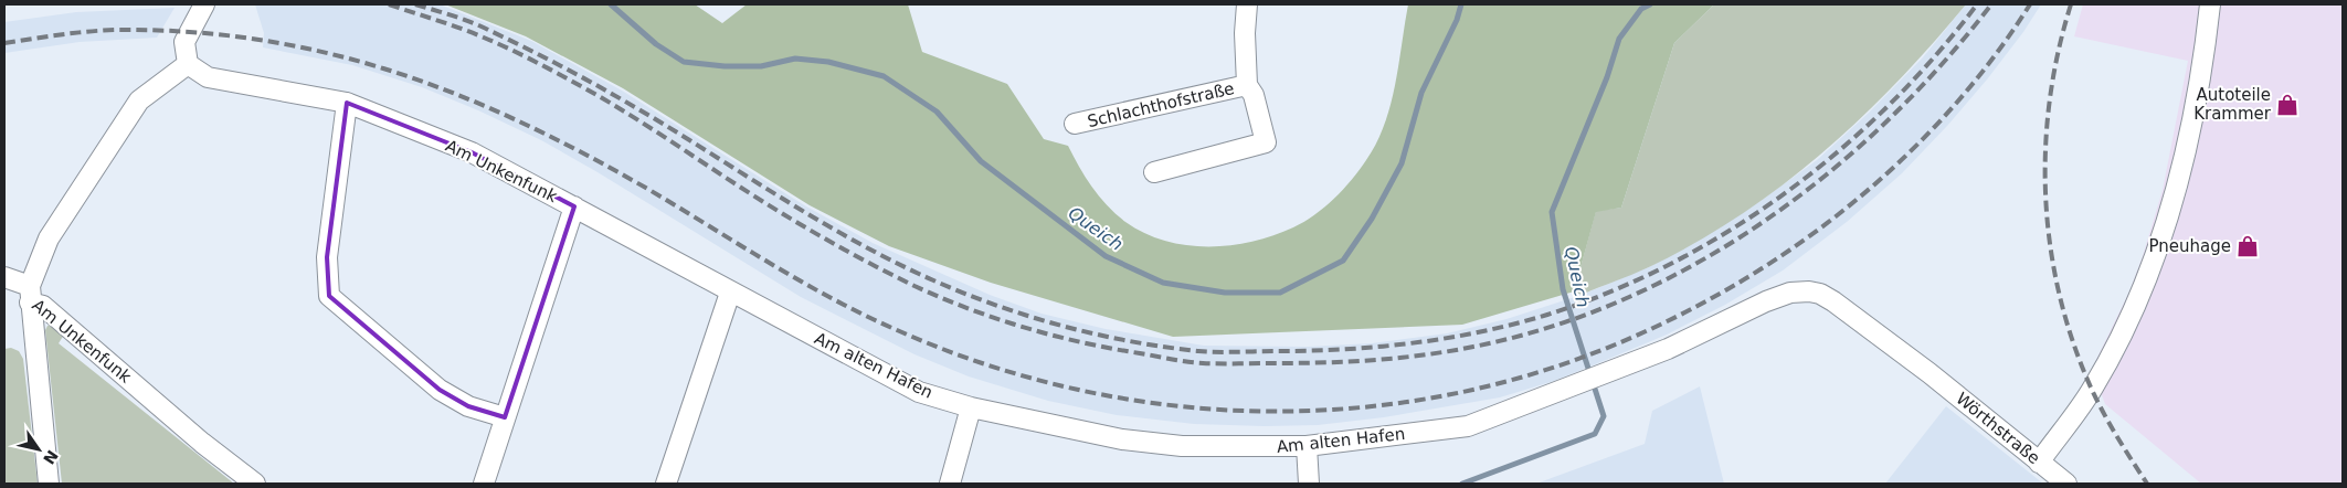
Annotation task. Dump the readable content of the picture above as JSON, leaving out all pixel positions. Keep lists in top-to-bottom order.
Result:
{
  "streets": {
    "street": [
      "Schlachthofstraße",
      "Am Unkenfunk",
      "Am alten Hafen",
      "Wörthstraße"
    ]
  },
  "crossings": [
    ["Am Unkenfunk", "Am alten Hafen"],
    ["Am alten Hafen", "Wörthstraße"]
  ],
  "water": ["Queich"],
  "places": {
    "shop": ["Autoteile Krammer", "Pneuhage"]
  },
  "north": "bottom right"
}
